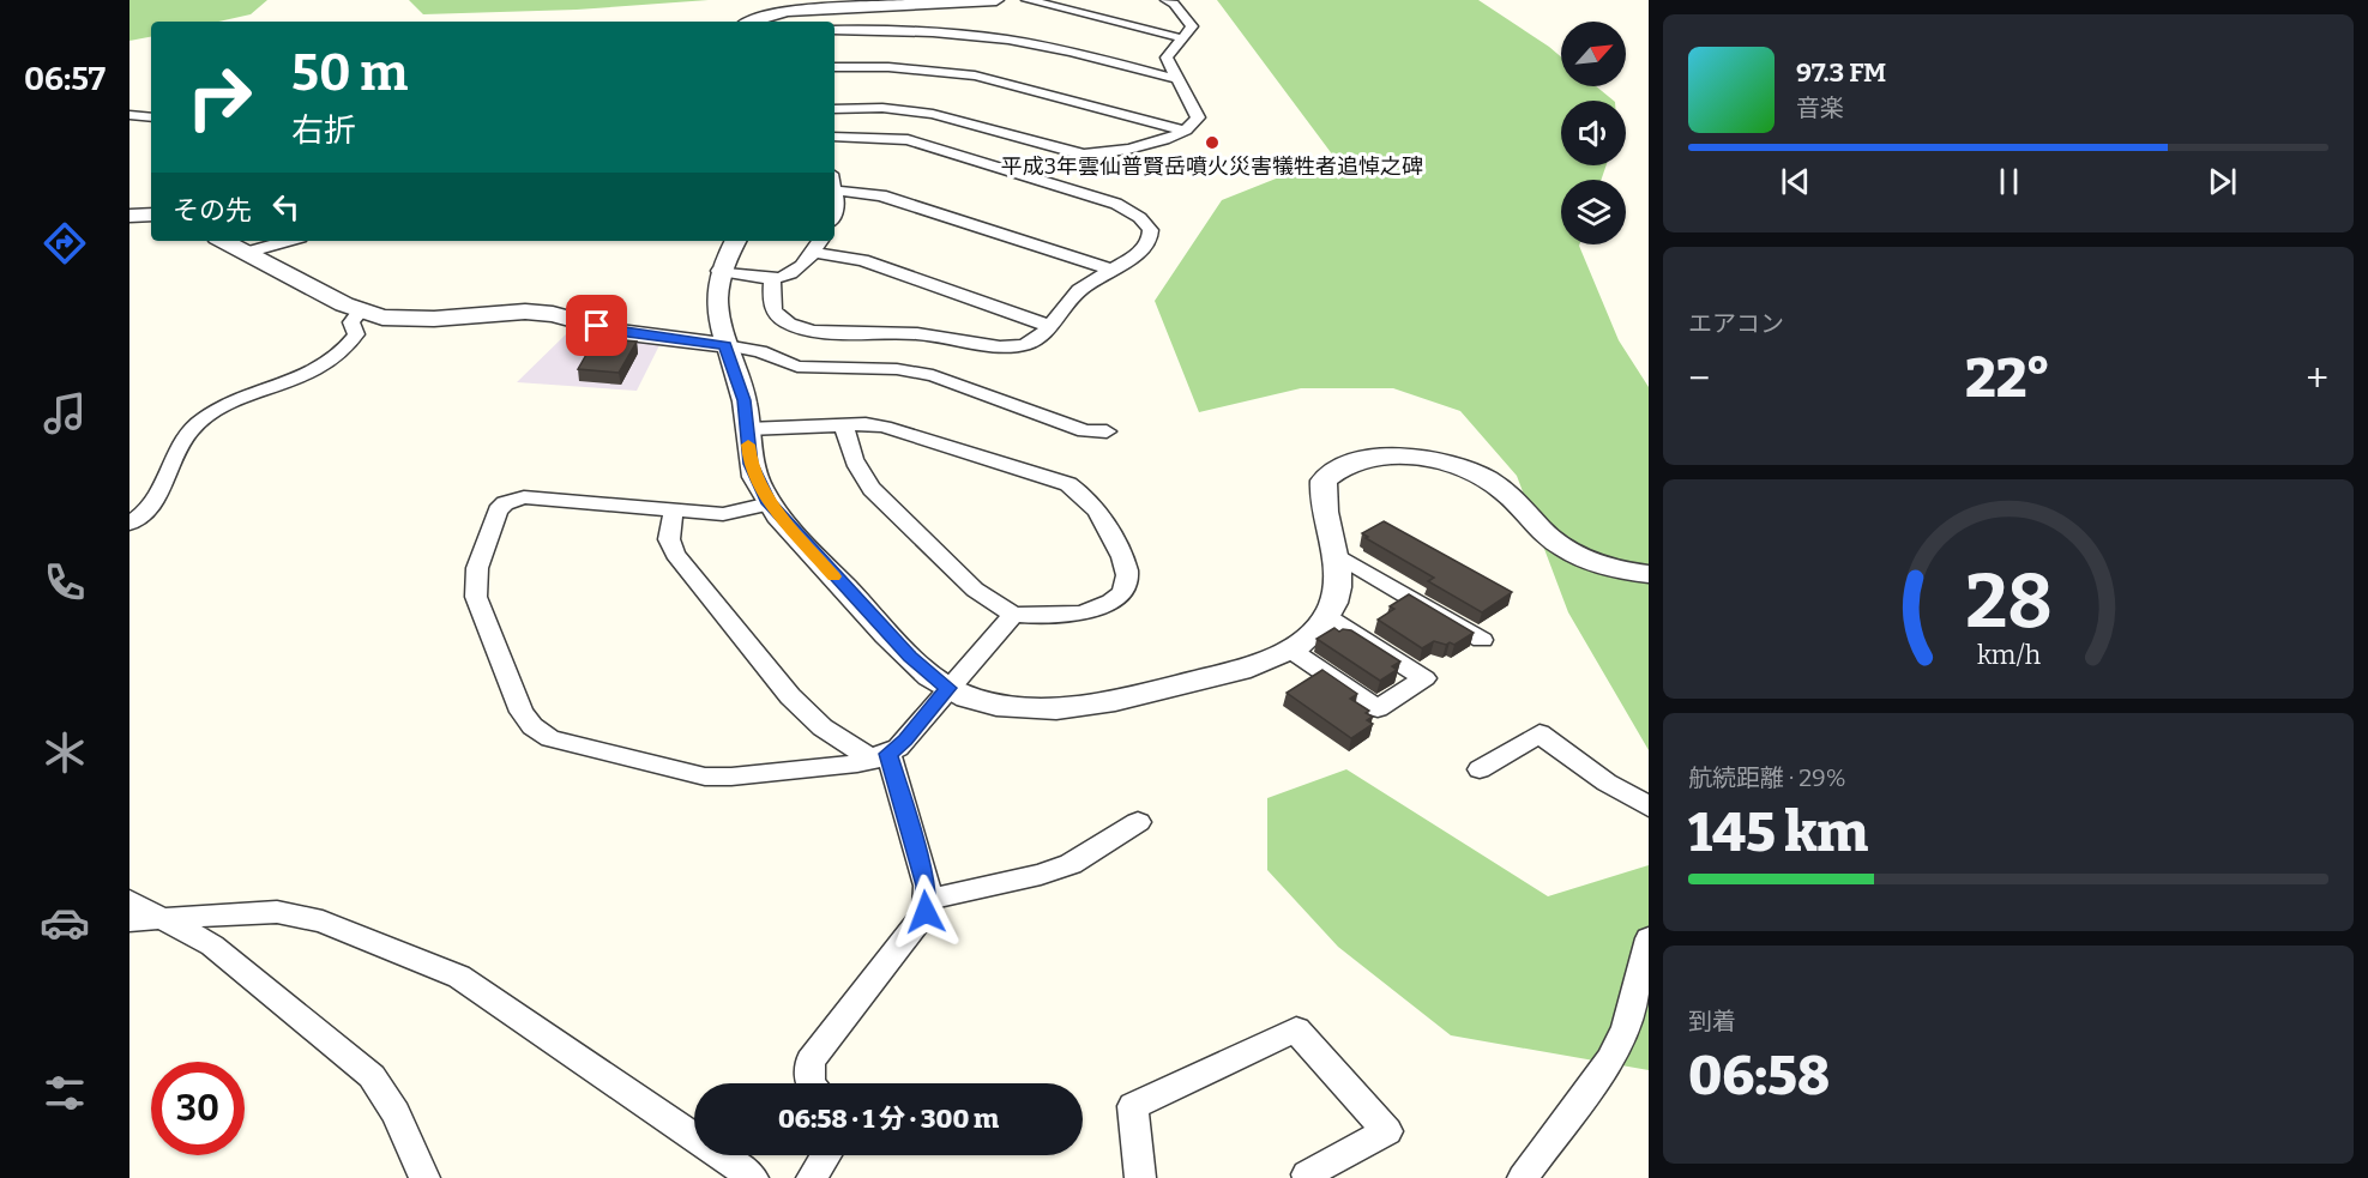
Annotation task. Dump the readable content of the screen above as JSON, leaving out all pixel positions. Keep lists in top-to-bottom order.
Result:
{
  "places": ["平成3年雲仙普賢岳噴火災害犠牲者追悼之碑"],
  "north": "top right",
  "page": {
    "tabs": "06:57",
    "turn": ["50 m", "右折"],
    "song": ["97.3 FM", "音楽"],
    "then": "その先",
    "tile": [
      "エアコン",
      ["航続距離 · 29%", "145 km"],
      ["到着", "06:58"]
    ],
    "heat": ["−", "22°", "+"],
    "limit": "30",
    "trip": "06:58 · 1 分 · 300 m",
    "gauge": ["28", "km/h"]
  }
}
